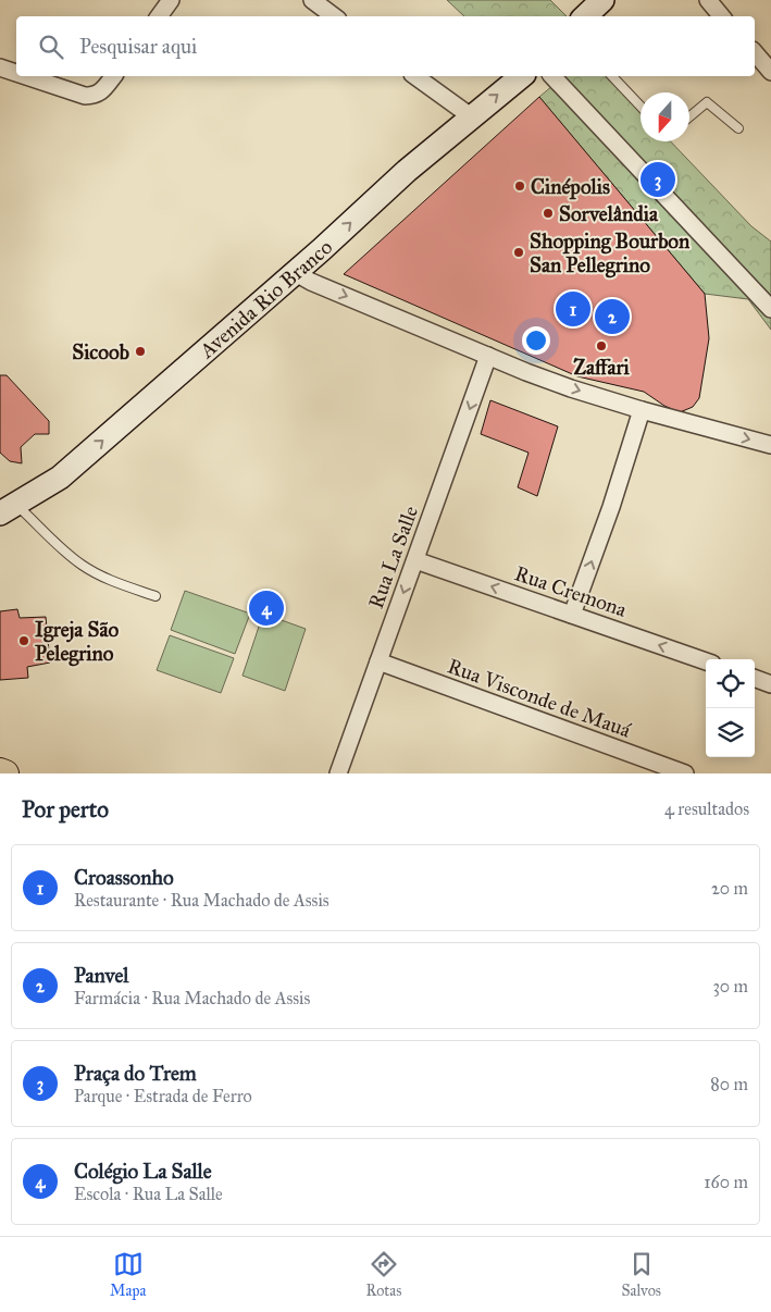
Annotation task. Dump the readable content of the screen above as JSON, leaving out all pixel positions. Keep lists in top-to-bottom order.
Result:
{
  "streets": {
    "main road": ["Avenida Rio Branco"],
    "street": ["Rua La Salle", "Rua Cremona", "Rua Visconde de Mauá"]
  },
  "crossings": [
    ["Rua La Salle", "Rua Cremona"],
    ["Rua La Salle", "Rua Visconde de Mauá"]
  ],
  "one_way": ["Avenida Rio Branco", "Rua La Salle", "Rua Cremona"],
  "places": [
    "Cinépolis",
    "Sorvelândia",
    "Shopping Bourbon San Pellegrino",
    "Zaffari",
    "Sicoob",
    "Igreja São Pelegrino"
  ],
  "north": "bottom",
  "page": {
    "search": "Pesquisar aqui",
    "pins": [
      "3",
      "1",
      "2",
      "4"
    ],
    "heading": ["Por perto", "4 resultados"],
    "list": [
      {
        "mark": "1",
        "name": "Croassonho",
        "note": "Restaurante · Rua Machado de Assis",
        "value": "20 m"
      },
      {
        "mark": "2",
        "name": "Panvel",
        "note": "Farmácia · Rua Machado de Assis",
        "value": "30 m"
      },
      {
        "mark": "3",
        "name": "Praça do Trem",
        "note": "Parque · Estrada de Ferro",
        "value": "80 m"
      },
      {
        "mark": "4",
        "name": "Colégio La Salle",
        "note": "Escola · Rua La Salle",
        "value": "160 m"
      }
    ],
    "nav": ["Mapa", "Rotas", "Salvos"]
  }
}
